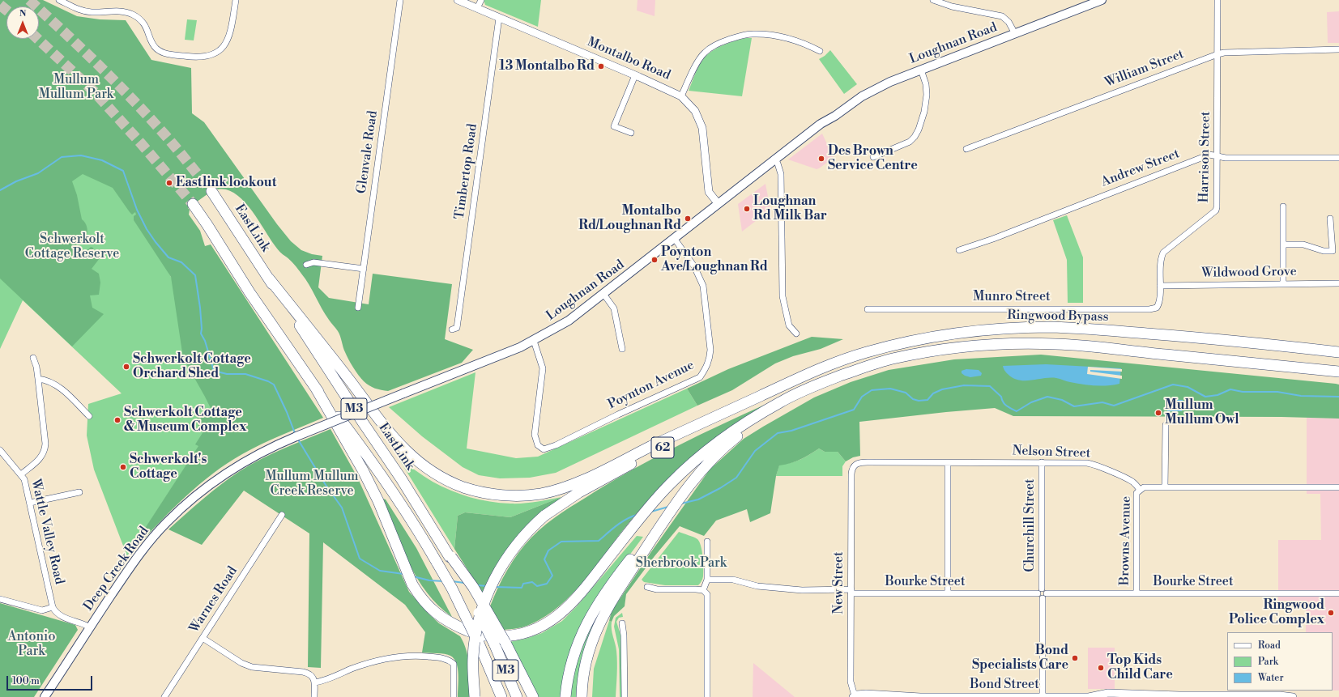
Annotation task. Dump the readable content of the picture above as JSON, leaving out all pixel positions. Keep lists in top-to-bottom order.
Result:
{
  "streets": {
    "highway": [
      "EastLink",
      "Ringwood Bypass",
      "M3",
      "62"
    ],
    "main road": ["Loughnan Road", "Deep Creek Road"],
    "street": [
      "Montalbo Road",
      "William Street",
      "Glenvale Road",
      "Harrison Street",
      "Andrew Street",
      "Timbertop Road",
      "Wildwood Grove",
      "Munro Street",
      "Poynton Avenue",
      "Nelson Street",
      "Churchill Street",
      "Wattle Valley Road",
      "Browns Avenue",
      "Bourke Street",
      "New Street",
      "Warnes Road",
      "Bond Street"
    ]
  },
  "crossings": [
    ["Loughnan Road", "Montalbo Road"],
    ["Loughnan Road", "Poynton Avenue"],
    ["Loughnan Road", "Deep Creek Road"],
    ["Montalbo Road", "Timbertop Road"],
    ["William Street", "Harrison Street"],
    ["Harrison Street", "Andrew Street"],
    ["Harrison Street", "Wildwood Grove"],
    ["Harrison Street", "Munro Street"],
    ["Ringwood Bypass", "62"],
    ["Nelson Street", "Churchill Street"],
    ["Nelson Street", "Browns Avenue"],
    ["Nelson Street", "New Street"],
    ["Churchill Street", "Bourke Street"],
    ["Browns Avenue", "Bourke Street"],
    ["Bourke Street", "New Street"],
    ["New Street", "Bond Street"]
  ],
  "parks": [
    "Mullum Mullum Park",
    "Schwerkolt Cottage Reserve",
    "Mullum Mullum Creek Reserve",
    "Sherbrook Park",
    "Antonio Park"
  ],
  "places": [
    "13 Montalbo Rd",
    "Des Brown Service Centre",
    "Eastlink lookout",
    "Loughnan Rd Milk Bar",
    "Montalbo Rd/Loughnan Rd",
    "Poynton Ave/Loughnan Rd",
    "Schwerkolt Cottage Orchard Shed",
    "Mullum Mullum Owl",
    "Schwerkolt Cottage & Museum Complex",
    "Schwerkolt's Cottage",
    "Ringwood Police Complex",
    "Bond Specialists Care",
    "Top Kids Child Care"
  ],
  "legend": ["Road", "Park", "Water"],
  "scale_bar": "100 m",
  "north": "top"
}
